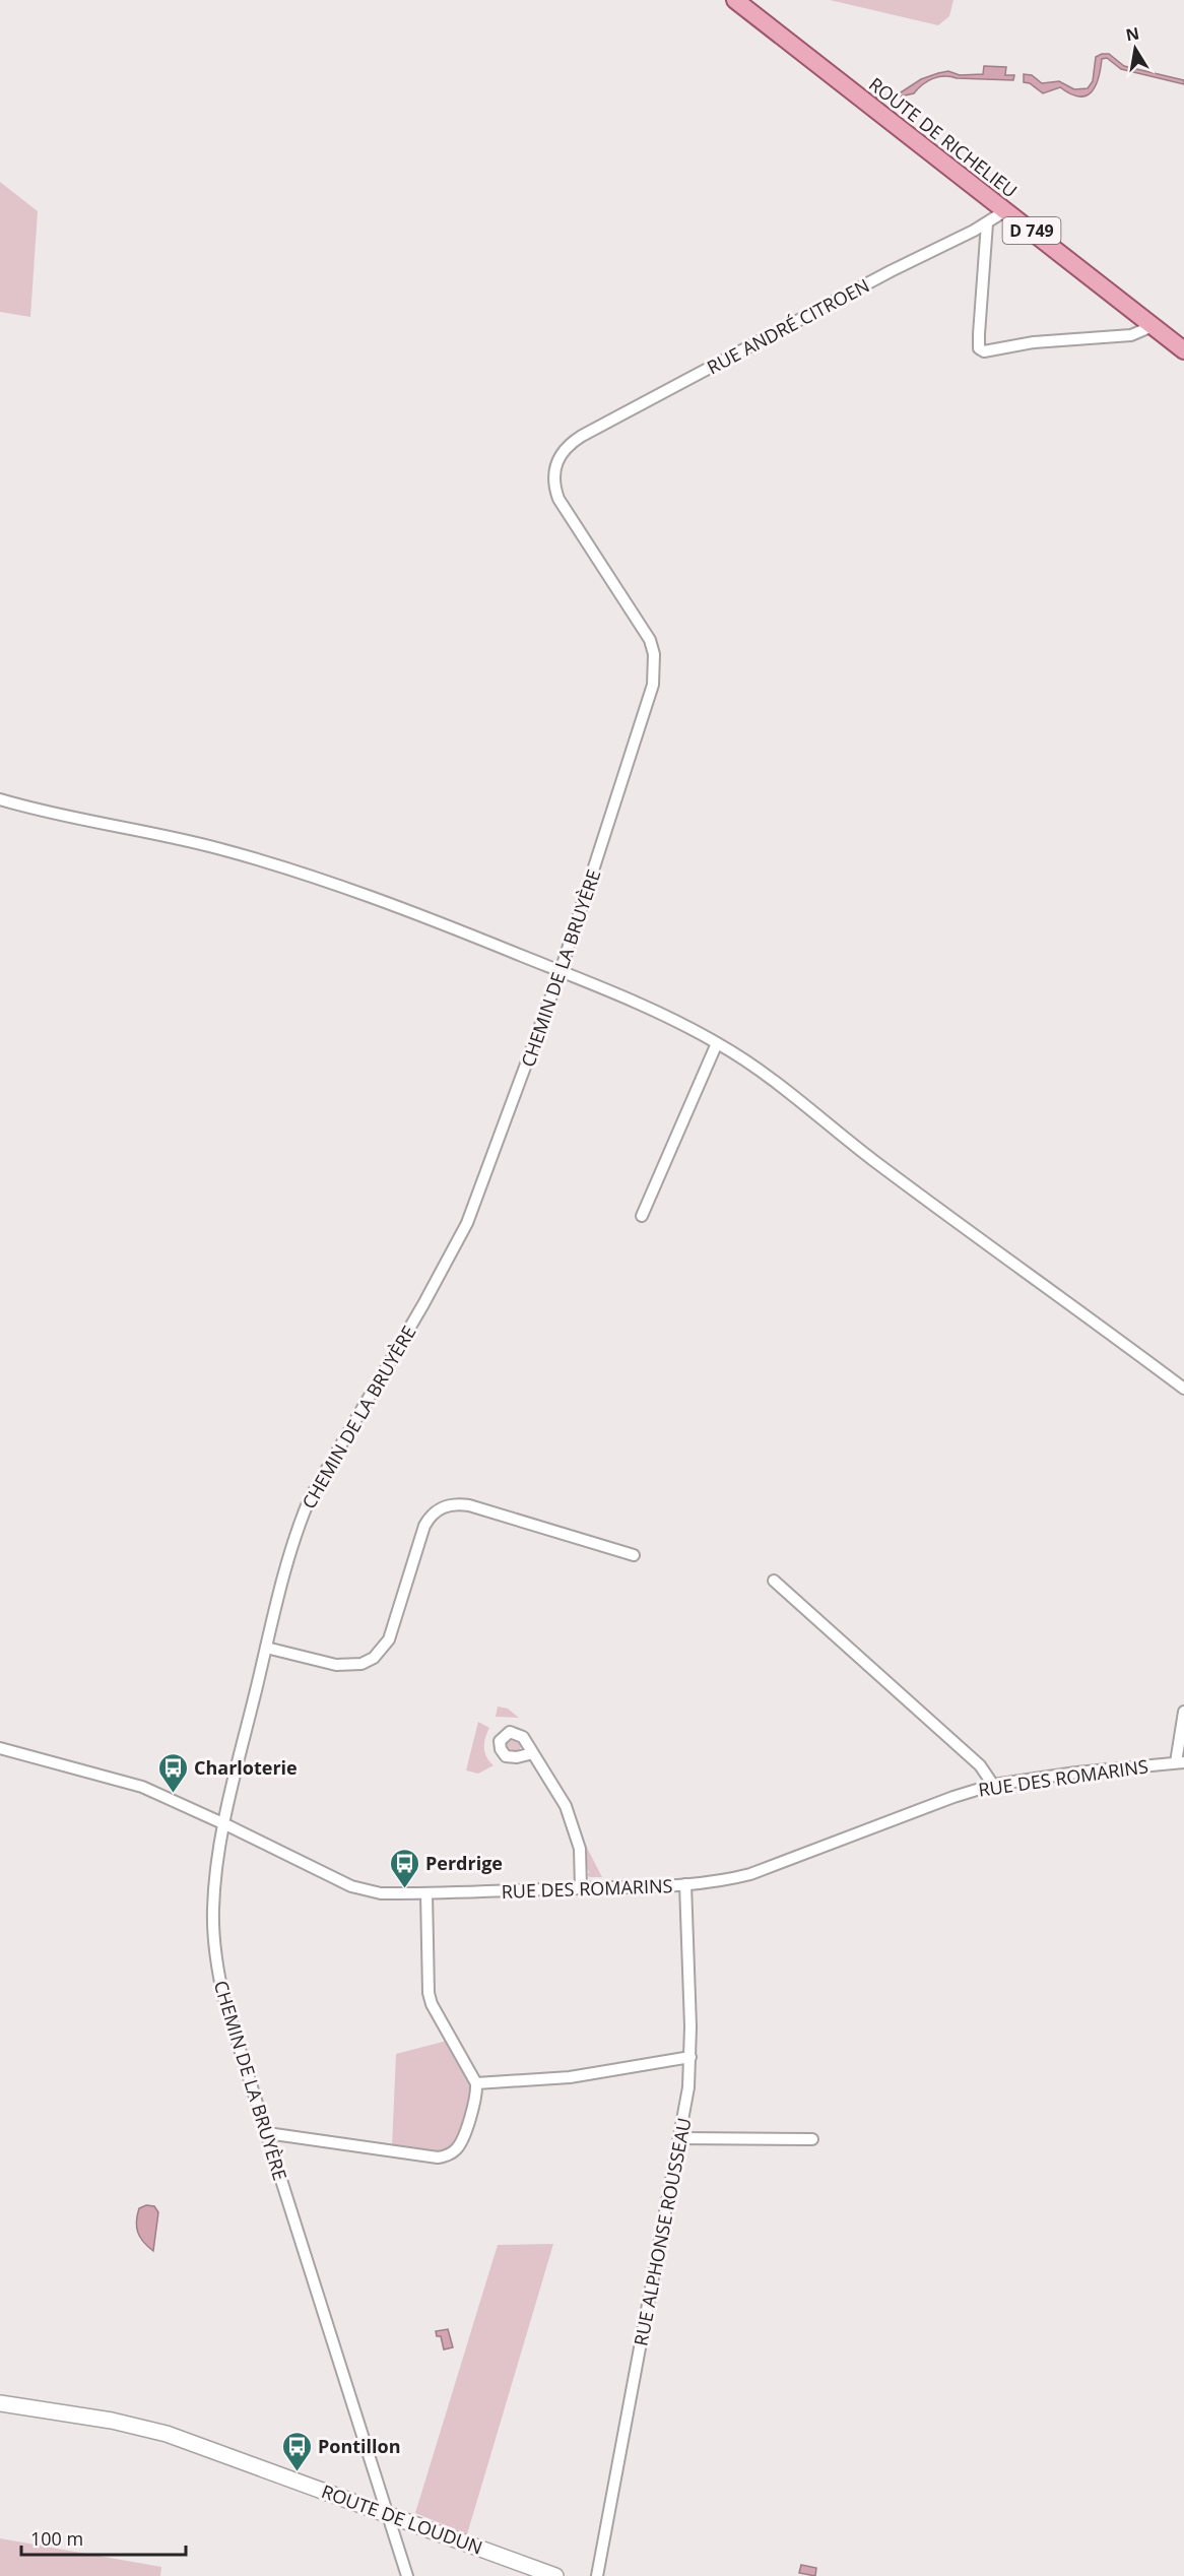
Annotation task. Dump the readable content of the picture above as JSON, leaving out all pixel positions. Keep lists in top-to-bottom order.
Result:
{
  "streets": {
    "main road": ["ROUTE DE RICHELIEU", "D 749", "ROUTE DE LOUDUN"],
    "street": [
      "RUE ANDRÉ CITROEN",
      "CHEMIN DE LA BRUYÈRE",
      "RUE DES ROMARINS",
      "RUE ALPHONSE ROUSSEAU"
    ]
  },
  "crossings": [
    ["ROUTE DE RICHELIEU", "RUE ANDRÉ CITROEN"],
    ["RUE ANDRÉ CITROEN", "CHEMIN DE LA BRUYÈRE"],
    ["CHEMIN DE LA BRUYÈRE", "RUE DES ROMARINS"],
    ["CHEMIN DE LA BRUYÈRE", "ROUTE DE LOUDUN"],
    ["RUE DES ROMARINS", "RUE ALPHONSE ROUSSEAU"]
  ],
  "places": {
    "bus stop": ["Charloterie", "Perdrige", "Pontillon"]
  },
  "scale_bar": "100 m",
  "north": "top"
}
